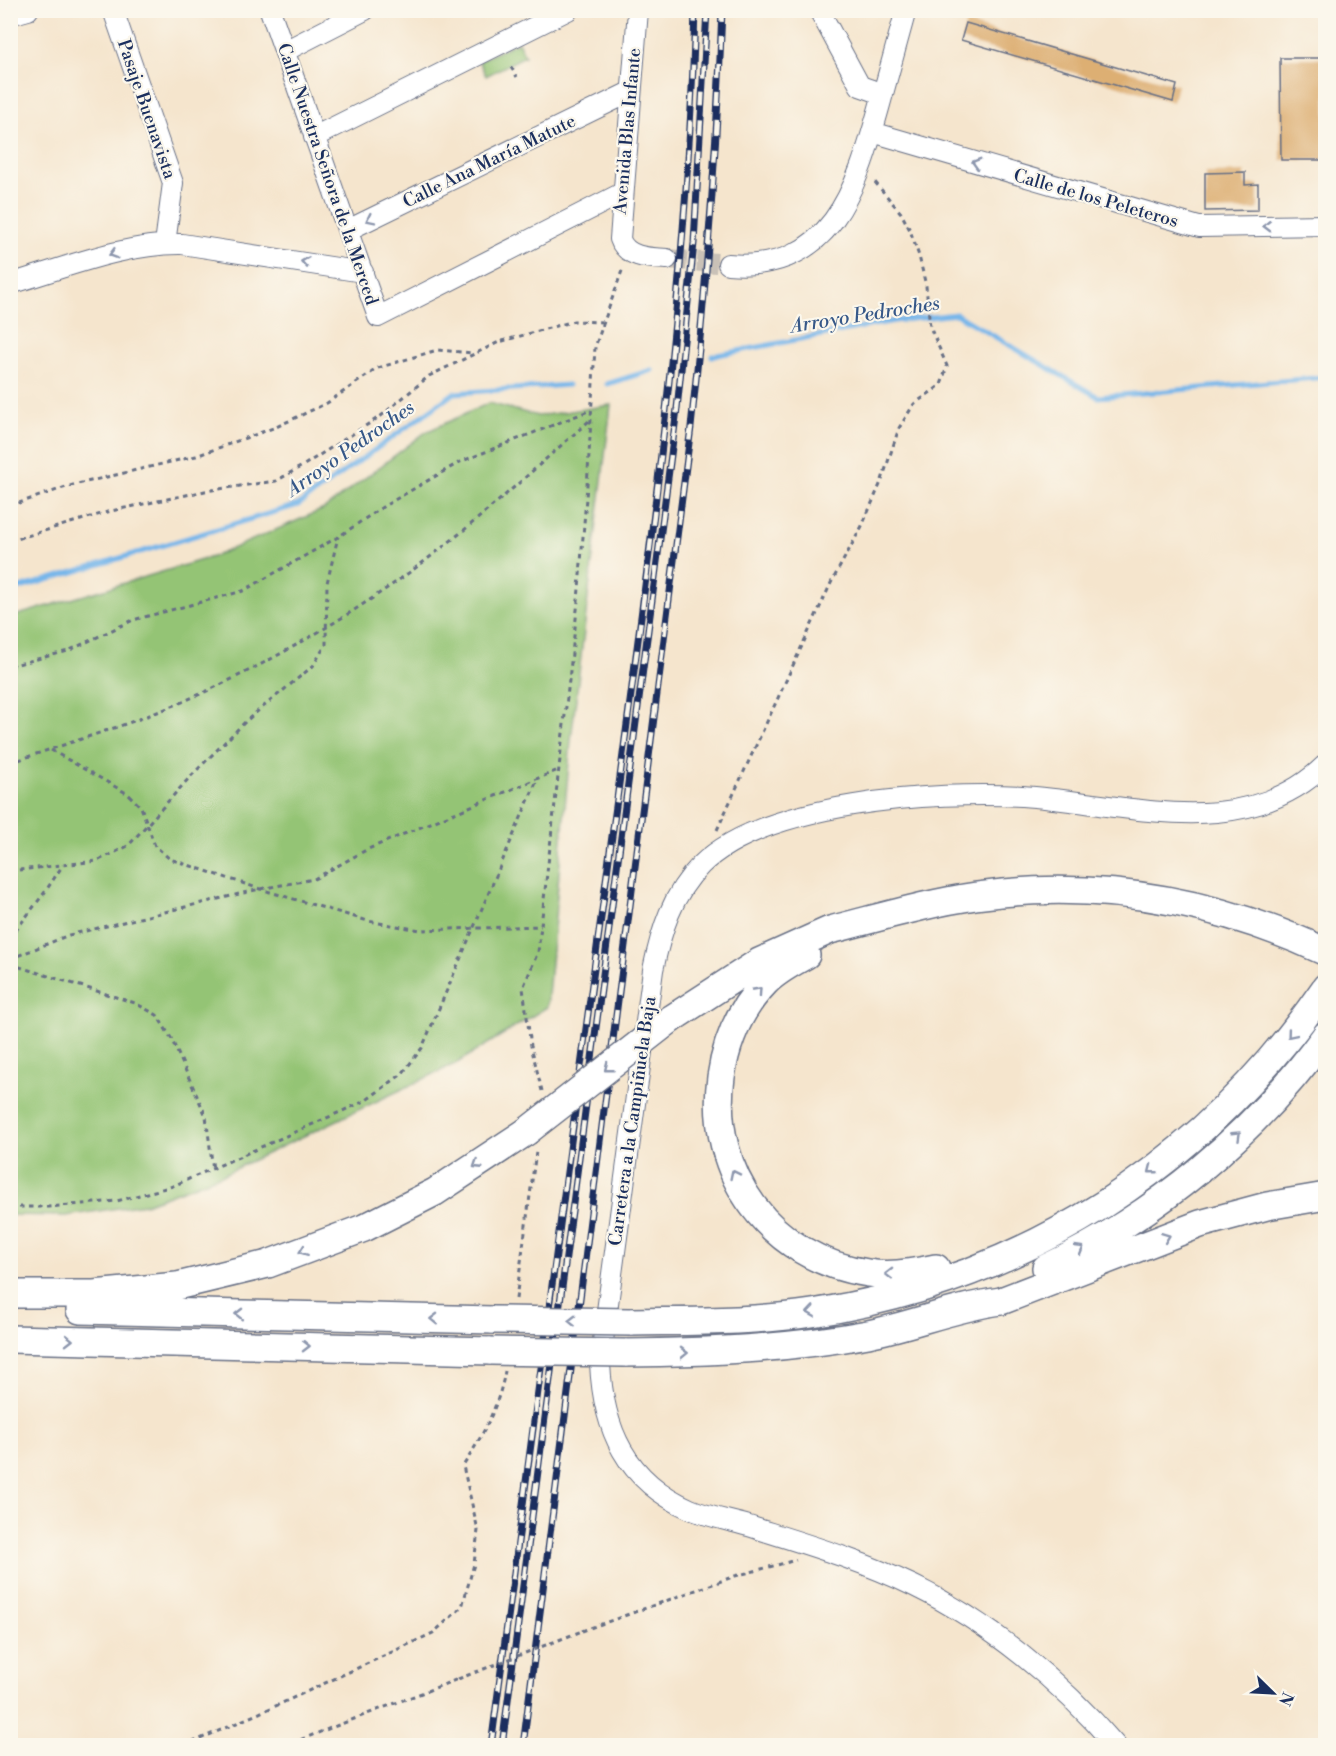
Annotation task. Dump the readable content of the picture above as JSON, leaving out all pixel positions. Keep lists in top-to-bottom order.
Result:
{
  "streets": {
    "street": [
      "Pasaje Buenavista",
      "Avenida Blas Infante",
      "Calle Ana María Matute",
      "Calle Nuestra Señora de la Merced",
      "Calle de los Peleteros",
      "Carretera a la Campiñuela Baja"
    ]
  },
  "crossings": [
    ["Avenida Blas Infante", "Calle Ana María Matute"],
    ["Avenida Blas Infante", "Calle Nuestra Señora de la Merced"],
    ["Calle Ana María Matute", "Calle Nuestra Señora de la Merced"]
  ],
  "one_way": ["Calle de los Peleteros"],
  "water": ["Arroyo Pedroches"],
  "north": "bottom right"
}
